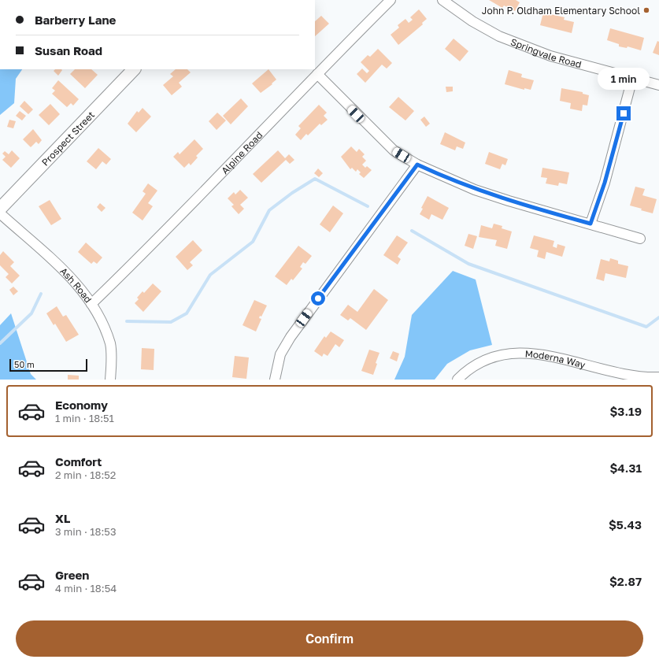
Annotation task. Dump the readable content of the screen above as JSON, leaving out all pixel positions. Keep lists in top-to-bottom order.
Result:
{
  "streets": {
    "street": [
      "Springvale Road",
      "Prospect Street",
      "Alpine Road",
      "Ash Road",
      "Moderna Way"
    ]
  },
  "crossings": [
    ["Alpine Road", "Ash Road"]
  ],
  "places": ["John P. Oldham Elementary School"],
  "scale_bar": "50 m",
  "page": {
    "banner": ["Barberry Lane", "Susan Road"],
    "bubble": "1 min",
    "scale": "50 m",
    "list": [
      {
        "name": "Economy",
        "note": "1 min · 18:51",
        "value": "$3.19"
      },
      {
        "name": "Comfort",
        "note": "2 min · 18:52",
        "value": "$4.31"
      },
      {
        "name": "XL",
        "note": "3 min · 18:53",
        "value": "$5.43"
      },
      {
        "name": "Green",
        "note": "4 min · 18:54",
        "value": "$2.87"
      }
    ],
    "buttons": "Confirm"
  }
}
